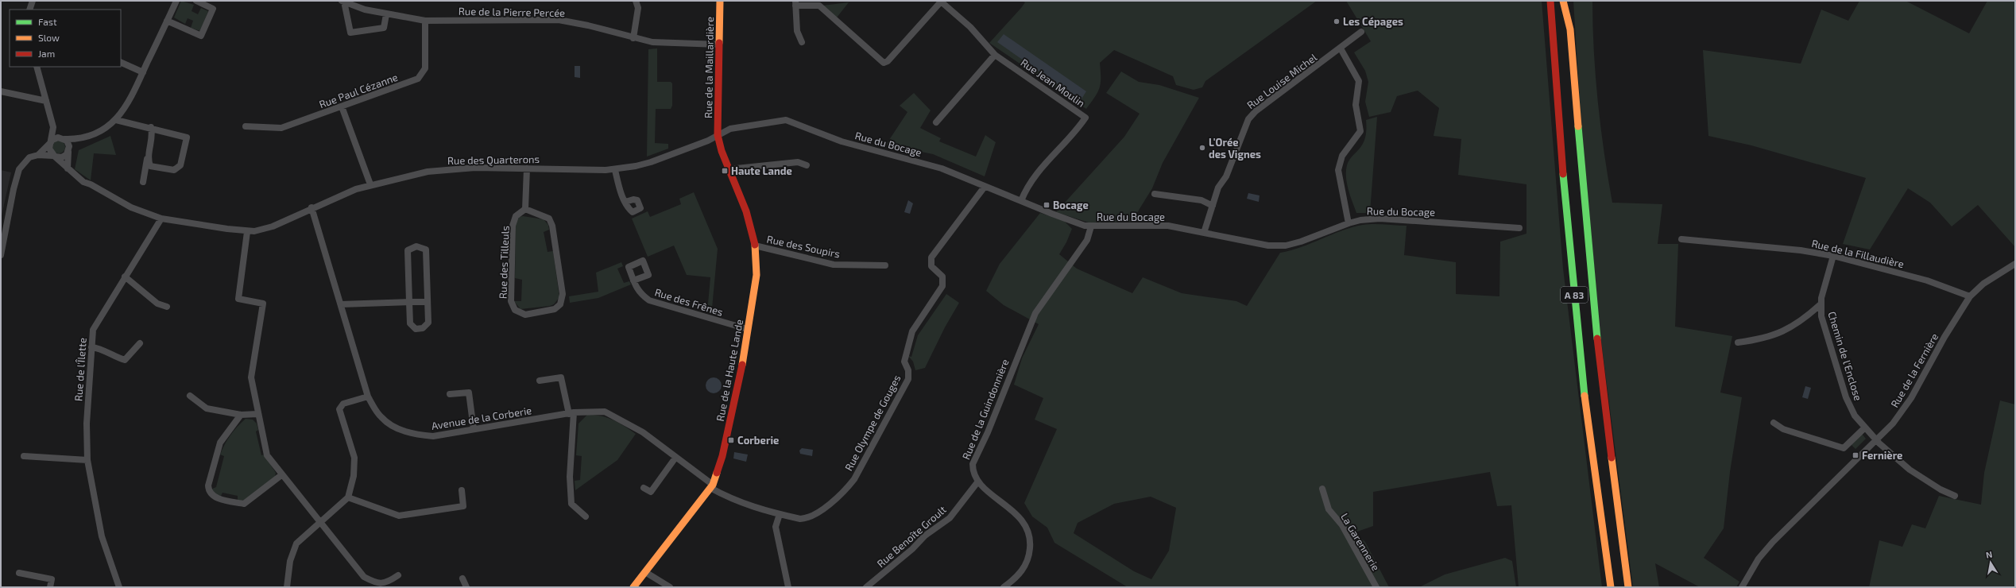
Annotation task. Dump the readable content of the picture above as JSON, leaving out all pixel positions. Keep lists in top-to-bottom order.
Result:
{
  "streets": {
    "main road": ["Rue de la Maillardière", "A 83", "Rue de la Haute Lande"],
    "street": [
      "Rue de la Pierre Percée",
      "Rue Louise Michel",
      "Rue Jean Moulin",
      "Rue Paul Cézanne",
      "Rue du Bocage",
      "Rue des Quarterons",
      "Rue des Soupirs",
      "Rue de la Fillaudière",
      "Rue des Tilleuls",
      "Rue des Frênes",
      "Chemin de l'Enclose",
      "Rue de l'Îlette",
      "Rue de la Fernière",
      "Rue de la Guindonnière",
      "Avenue de la Corberie",
      "Rue Olympe de Gouges",
      "Rue Benoîte Groult",
      "La Garennerie"
    ]
  },
  "crossings": [
    ["Rue de la Pierre Percée", "Rue de la Maillardière"],
    ["Rue de la Pierre Percée", "Rue Paul Cézanne"],
    ["Rue de la Maillardière", "Rue du Bocage"],
    ["Rue de la Maillardière", "Rue des Quarterons"],
    ["Rue de la Maillardière", "Rue de la Haute Lande"],
    ["Rue Louise Michel", "Rue du Bocage"],
    ["Rue Jean Moulin", "Rue du Bocage"],
    ["Rue du Bocage", "Rue des Quarterons"],
    ["Rue du Bocage", "Rue de la Haute Lande"],
    ["Rue du Bocage", "Rue de la Guindonnière"],
    ["Rue du Bocage", "Rue Olympe de Gouges"],
    ["Rue des Quarterons", "Rue de l'Îlette"],
    ["Rue des Quarterons", "Rue de la Haute Lande"],
    ["Rue des Quarterons", "Avenue de la Corberie"],
    ["Rue des Soupirs", "Rue de la Haute Lande"],
    ["Rue de la Fillaudière", "Chemin de l'Enclose"],
    ["Rue de la Fillaudière", "Rue de la Fernière"],
    ["Rue des Frênes", "Rue de la Haute Lande"],
    ["Chemin de l'Enclose", "Rue de la Fernière"],
    ["Rue de la Haute Lande", "Avenue de la Corberie"],
    ["Rue de la Haute Lande", "Rue Olympe de Gouges"],
    ["Rue de la Guindonnière", "Rue Benoîte Groult"],
    ["Avenue de la Corberie", "Rue Olympe de Gouges"]
  ],
  "places": {
    "other": ["Les Cépages", "L'Orée des Vignes"],
    "transit": [
      "Haute Lande",
      "Bocage",
      "Corberie",
      "Fernière"
    ]
  },
  "legend": ["Fast", "Slow", "Jam"],
  "north": "top"
}
